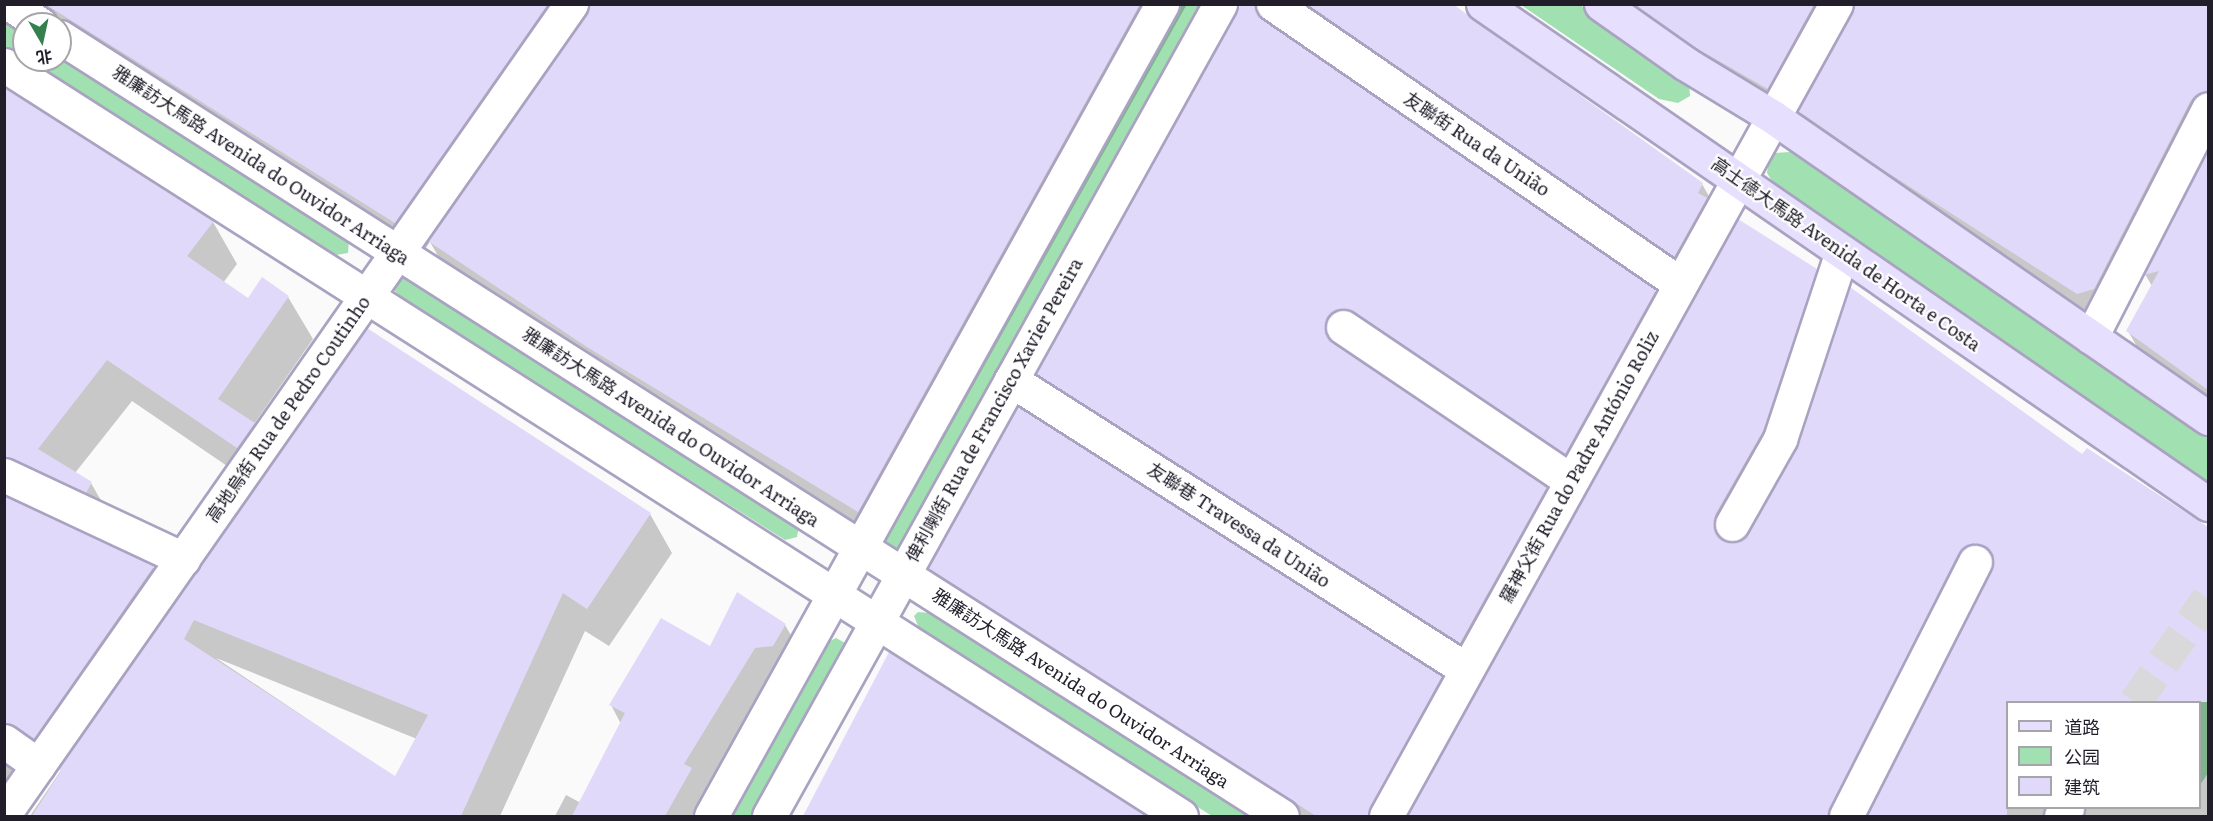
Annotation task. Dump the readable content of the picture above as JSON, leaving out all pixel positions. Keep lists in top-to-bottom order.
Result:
{
  "streets": {
    "main road": ["高士德大馬路 Avenida de Horta e Costa"],
    "street": [
      "友聯街 Rua da União",
      "雅廉訪大馬路 Avenida do Ouvidor Arriaga",
      "高地烏街 Rua de Pedro Coutinho",
      "俾利喇街 Rua de Francisco Xavier Pereira",
      "羅神父街 Rua do Padre António Roliz",
      "友聯巷 Travessa da União"
    ]
  },
  "crossings": [
    ["友聯街 Rua da União", "羅神父街 Rua do Padre António Roliz"],
    ["雅廉訪大馬路 Avenida do Ouvidor Arriaga", "高地烏街 Rua de Pedro Coutinho"],
    ["雅廉訪大馬路 Avenida do Ouvidor Arriaga", "俾利喇街 Rua de Francisco Xavier Pereira"],
    ["高士德大馬路 Avenida de Horta e Costa", "羅神父街 Rua do Padre António Roliz"],
    ["俾利喇街 Rua de Francisco Xavier Pereira", "友聯巷 Travessa da União"],
    ["羅神父街 Rua do Padre António Roliz", "友聯巷 Travessa da União"]
  ],
  "legend": ["道路", "公园", "建筑"],
  "north": "bottom"
}
